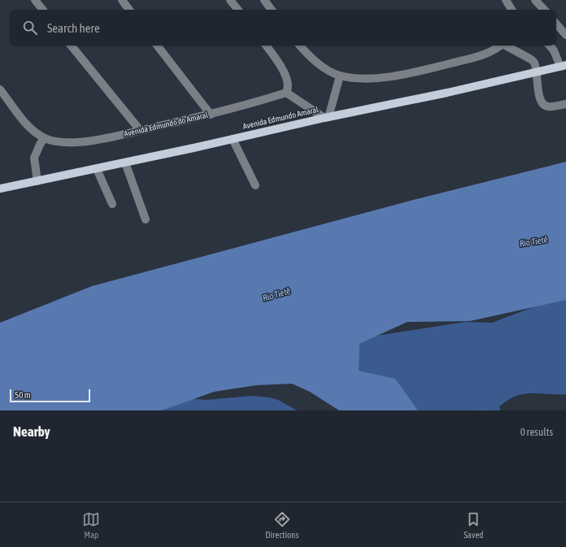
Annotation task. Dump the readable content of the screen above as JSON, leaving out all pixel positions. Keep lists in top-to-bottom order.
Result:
{
  "streets": {
    "main road": ["Avenida Edmundo Amaral"],
    "street": ["Avenida Edmundo do Amaral"]
  },
  "water": ["Rio Tietê"],
  "scale_bar": "50 m",
  "page": {
    "search": "Search here",
    "scale": "50 m",
    "heading": ["Nearby", "0 results"],
    "nav": ["Map", "Directions", "Saved"]
  }
}
